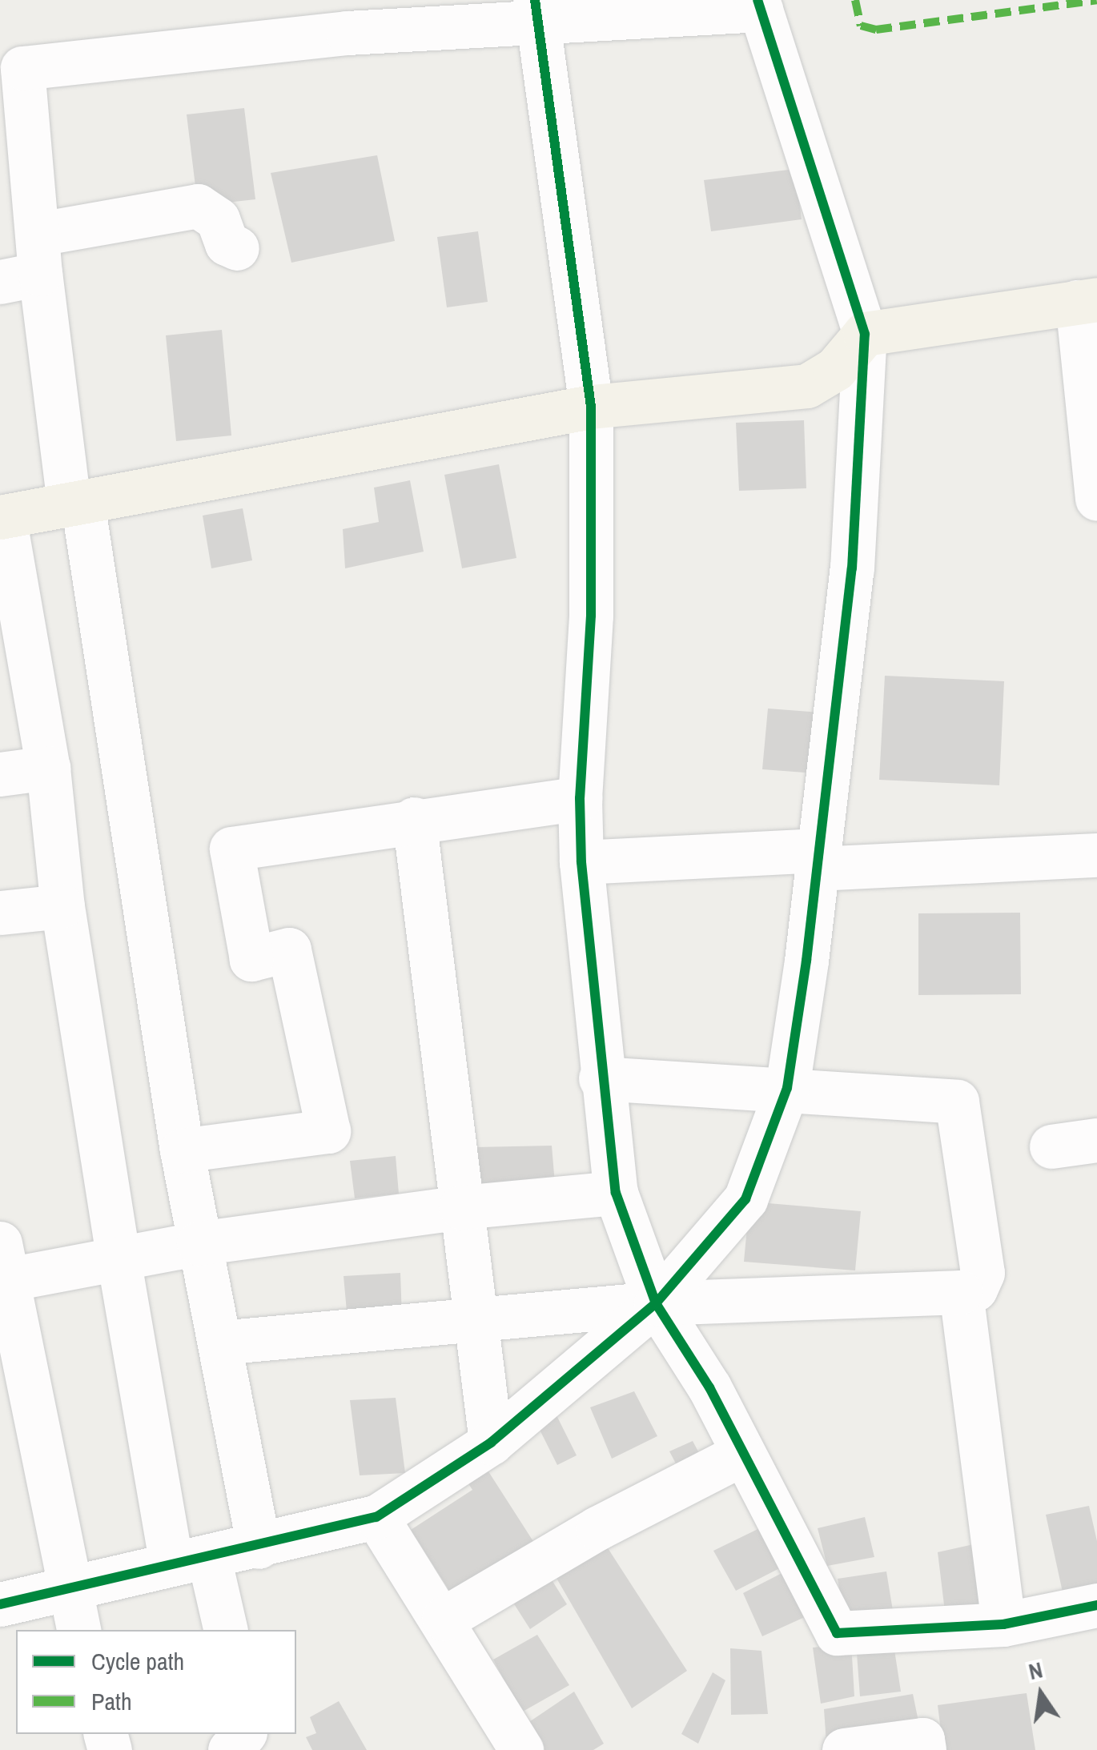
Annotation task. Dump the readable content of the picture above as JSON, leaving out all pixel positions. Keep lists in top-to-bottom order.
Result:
{
  "legend": ["Cycle path", "Path"],
  "north": "top"
}
